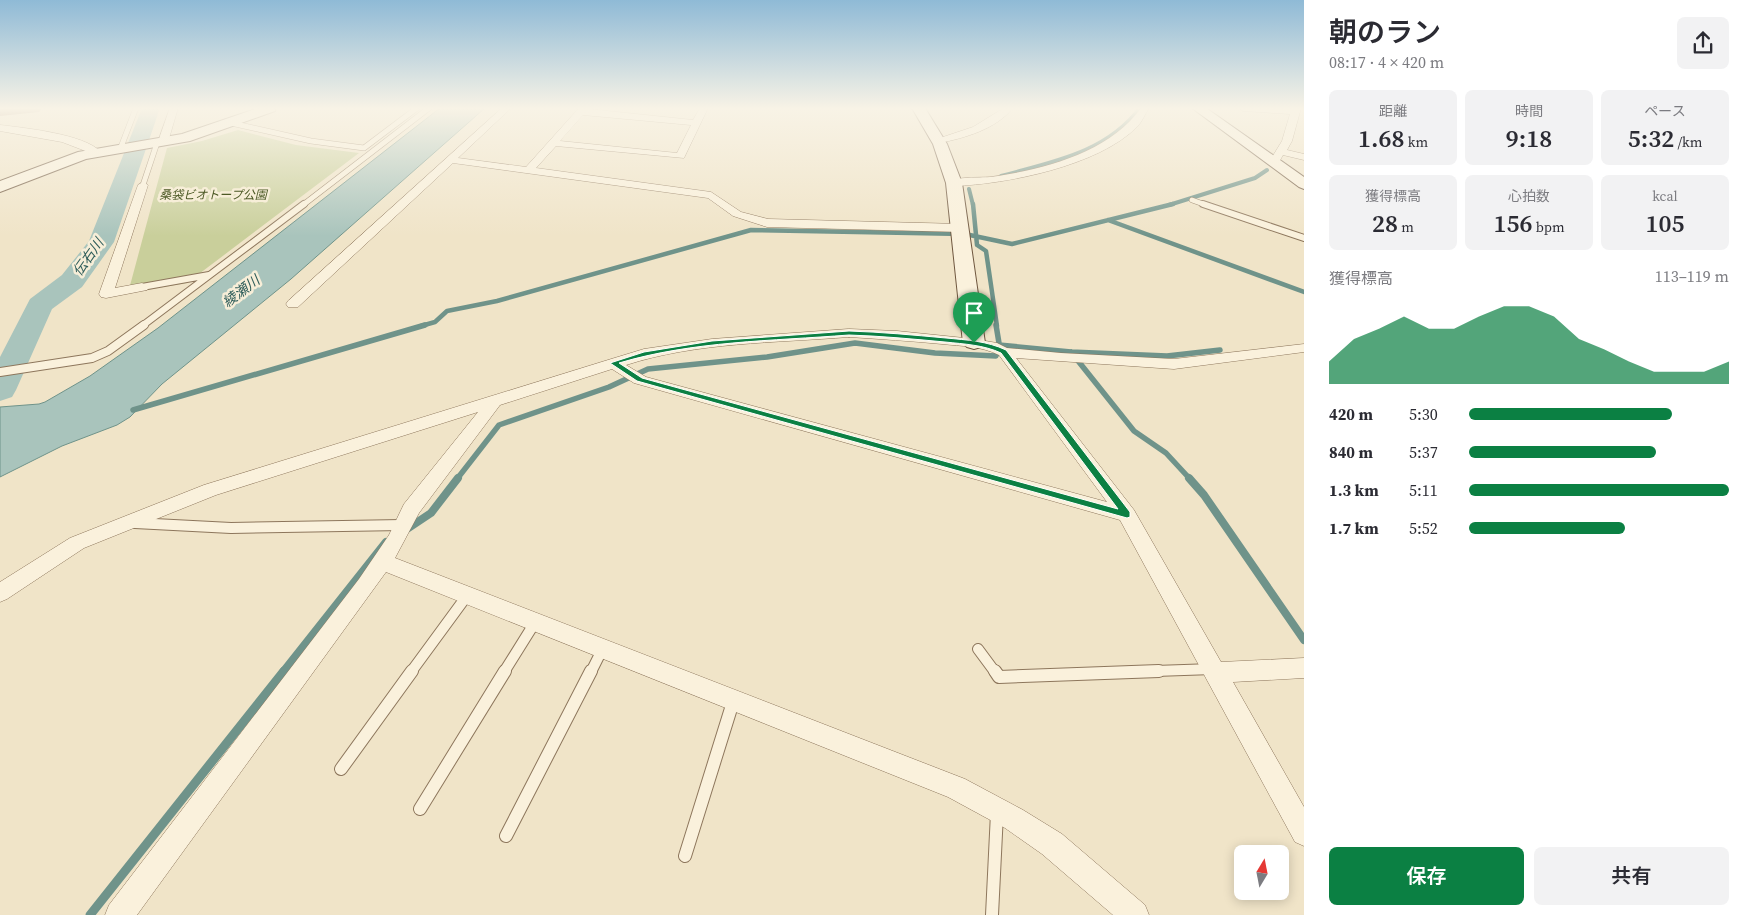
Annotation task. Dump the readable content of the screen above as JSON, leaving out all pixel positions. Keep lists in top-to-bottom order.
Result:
{
  "water": ["伝右川", "綾瀬川"],
  "parks": ["桑袋ビオトープ公園"],
  "north": "top",
  "page": {
    "heading": ["朝のラン", "08:17 · 4 × 420 m"],
    "stats": [
      ["距離", "1.68 km"],
      ["時間", "9:18"],
      ["ペース", "5:32 /km"],
      ["獲得標高", "28 m"],
      ["心拍数", "156 bpm"],
      ["kcal", "105"]
    ],
    "chart": ["獲得標高", "113–119 m"],
    "list": [
      {
        "name": "420 m",
        "note": "5:30"
      },
      {
        "name": "840 m",
        "note": "5:37"
      },
      {
        "name": "1.3 km",
        "note": "5:11"
      },
      {
        "name": "1.7 km",
        "note": "5:52"
      }
    ],
    "buttons": ["保存", "共有"]
  }
}
